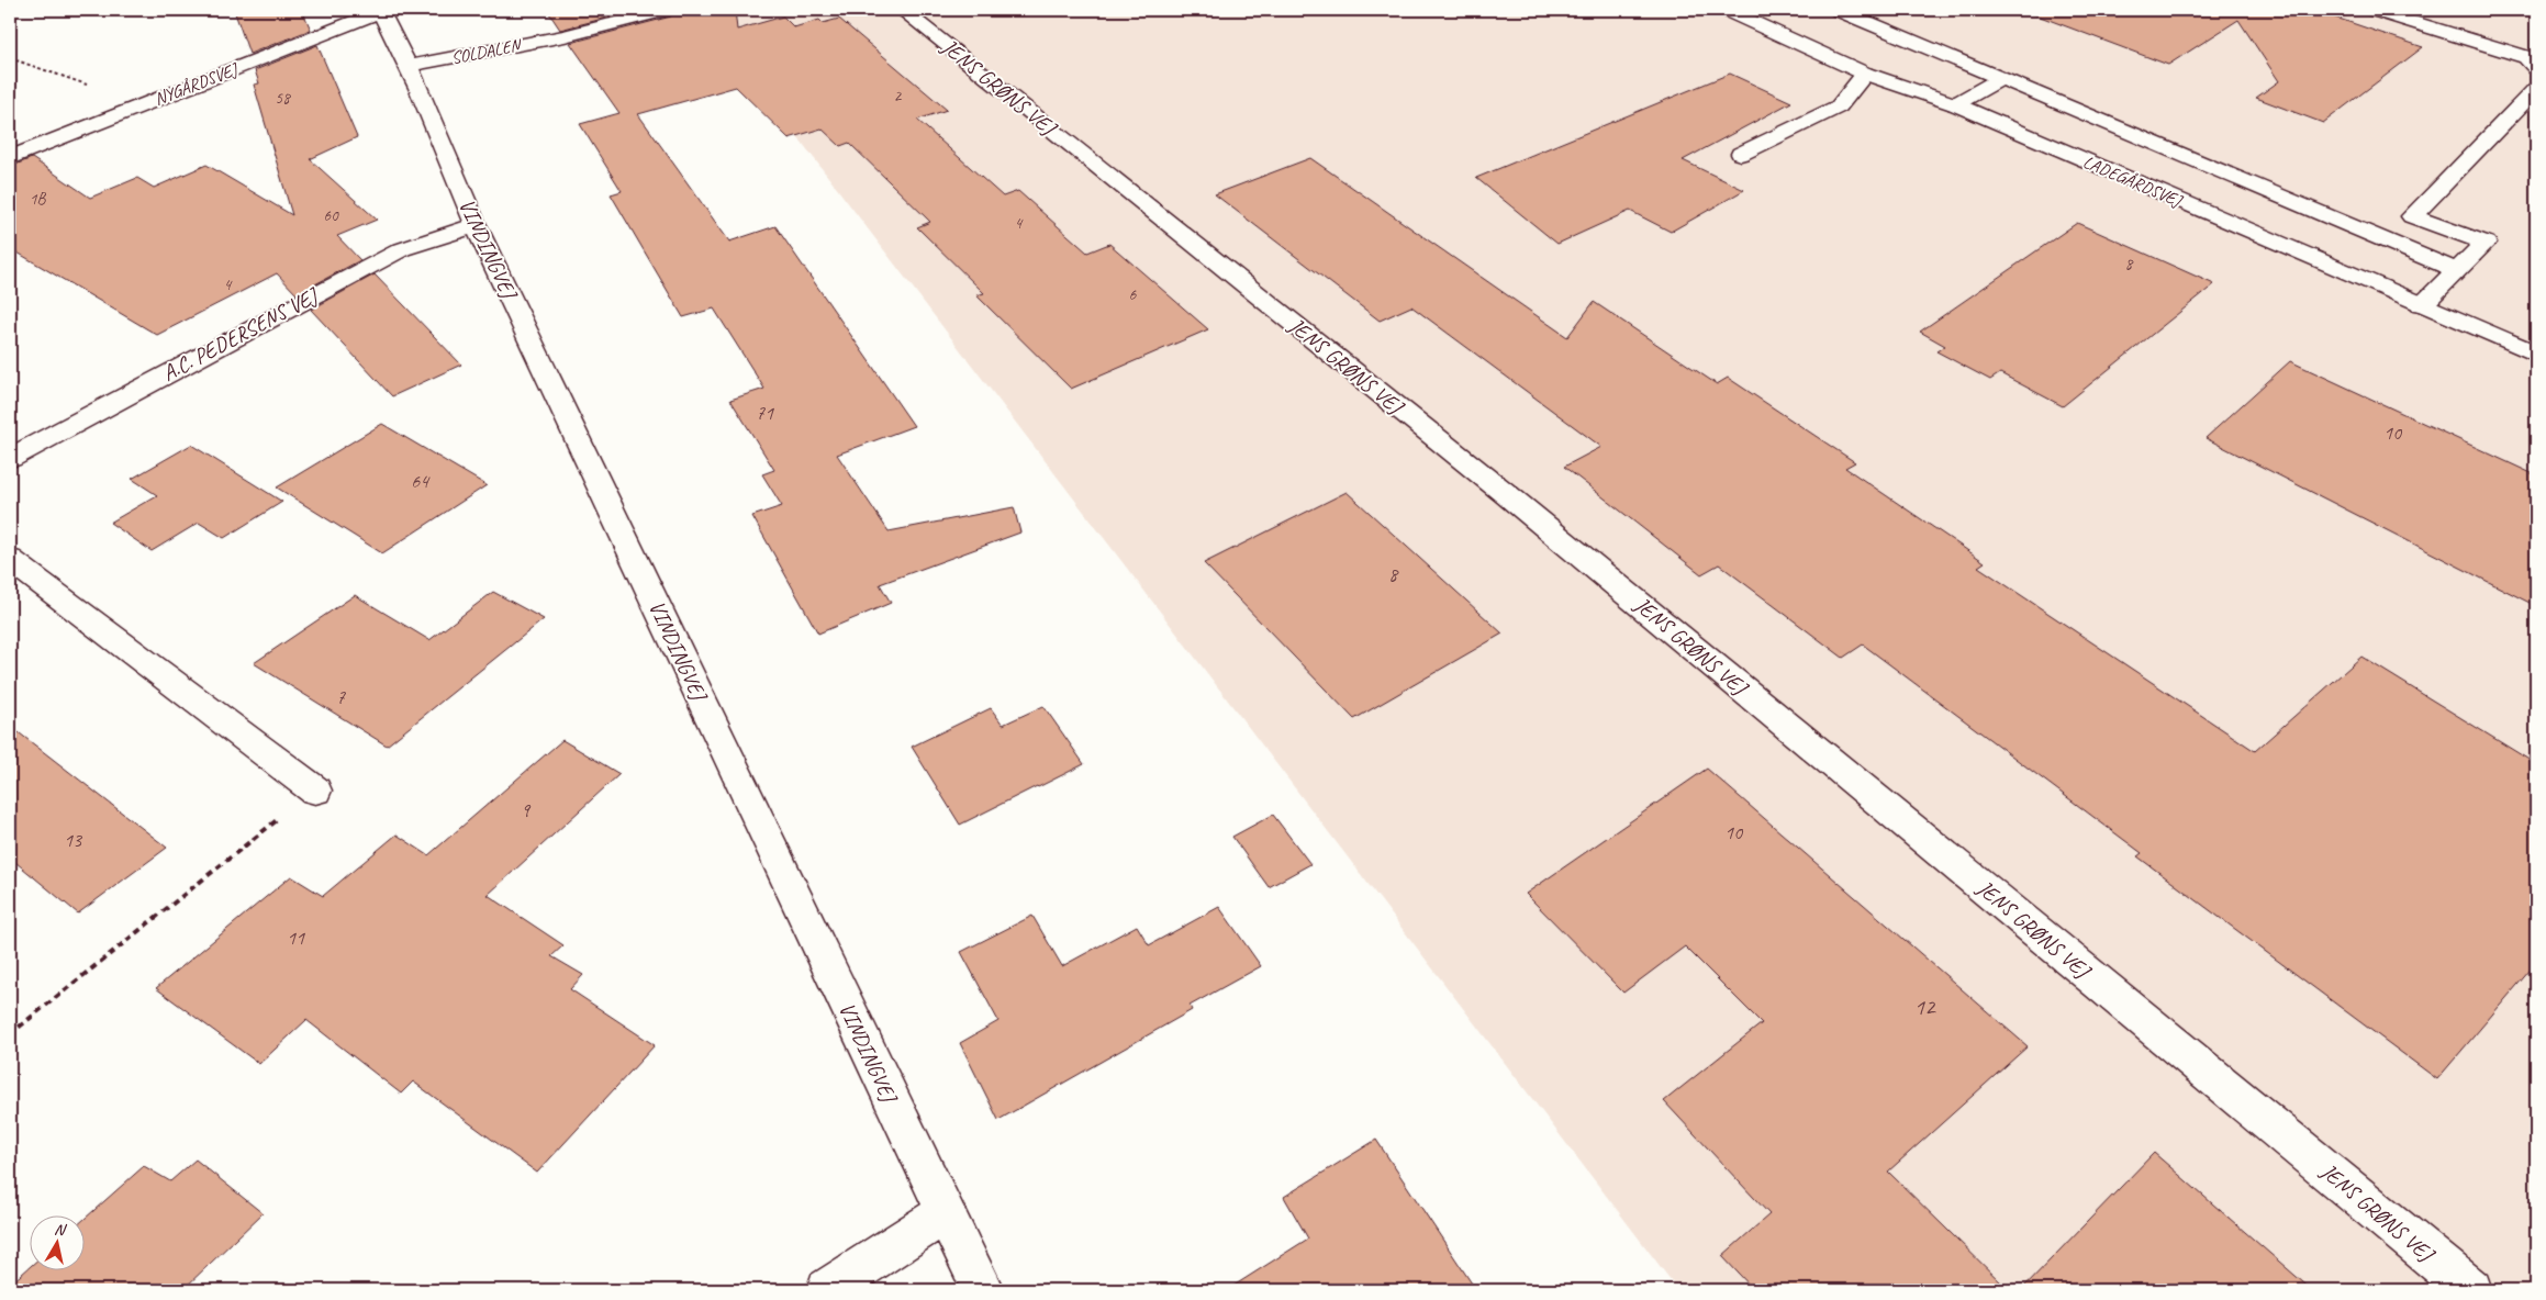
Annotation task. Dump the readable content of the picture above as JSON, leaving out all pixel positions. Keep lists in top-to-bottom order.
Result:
{
  "streets": {
    "street": [
      "SOLDALEN",
      "NYGÅRDSVEJ",
      "JENS GRØNS VEJ",
      "LADEGÅRDSVEJ",
      "VINDINGVEJ",
      "A.C. PEDERSENS VEJ"
    ]
  },
  "crossings": [
    ["SOLDALEN", "VINDINGVEJ"],
    ["NYGÅRDSVEJ", "VINDINGVEJ"],
    ["VINDINGVEJ", "A.C. PEDERSENS VEJ"]
  ],
  "house_numbers": [
    "2",
    "58",
    "1B",
    "60",
    "4",
    "8",
    "4",
    "6",
    "71",
    "10",
    "64",
    "8",
    "7",
    "9",
    "10",
    "13",
    "11",
    "12"
  ],
  "north": "top"
}
